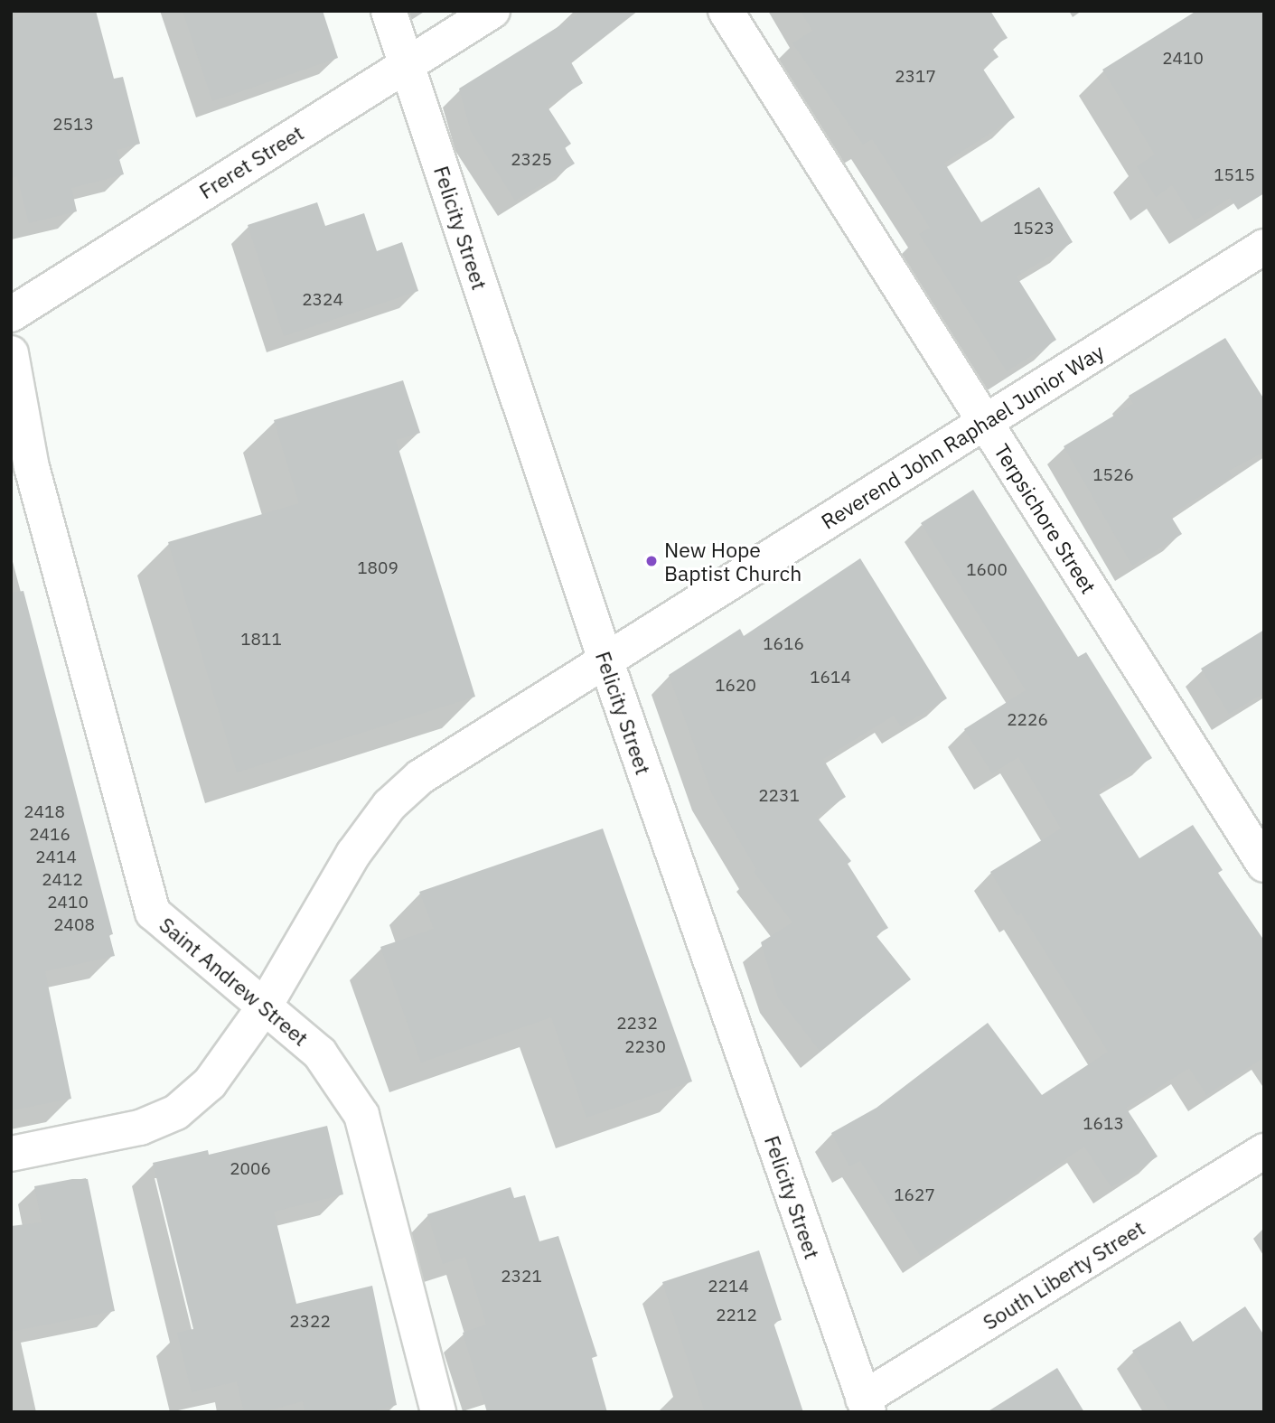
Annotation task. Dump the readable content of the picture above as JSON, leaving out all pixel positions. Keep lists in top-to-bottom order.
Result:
{
  "streets": {
    "street": [
      "Freret Street",
      "Felicity Street",
      "Reverend John Raphael Junior Way",
      "Terpsichore Street",
      "Saint Andrew Street",
      "South Liberty Street"
    ]
  },
  "crossings": [
    ["Freret Street", "Felicity Street"],
    ["Felicity Street", "Reverend John Raphael Junior Way"],
    ["Felicity Street", "South Liberty Street"],
    ["Reverend John Raphael Junior Way", "Terpsichore Street"],
    ["Reverend John Raphael Junior Way", "Saint Andrew Street"]
  ],
  "places": ["New Hope Baptist Church"],
  "house_numbers": [
    "2410",
    "2317",
    "2513",
    "2325",
    "1515",
    "1523",
    "2324",
    "1526",
    "1809",
    "1600",
    "1811",
    "1616",
    "1614",
    "1620",
    "2226",
    "2231",
    "2418",
    "2416",
    "2414",
    "2412",
    "2410",
    "2408",
    "2232",
    "2230",
    "1613",
    "2006",
    "1627",
    "2321",
    "2214",
    "2212",
    "2322"
  ]
}
